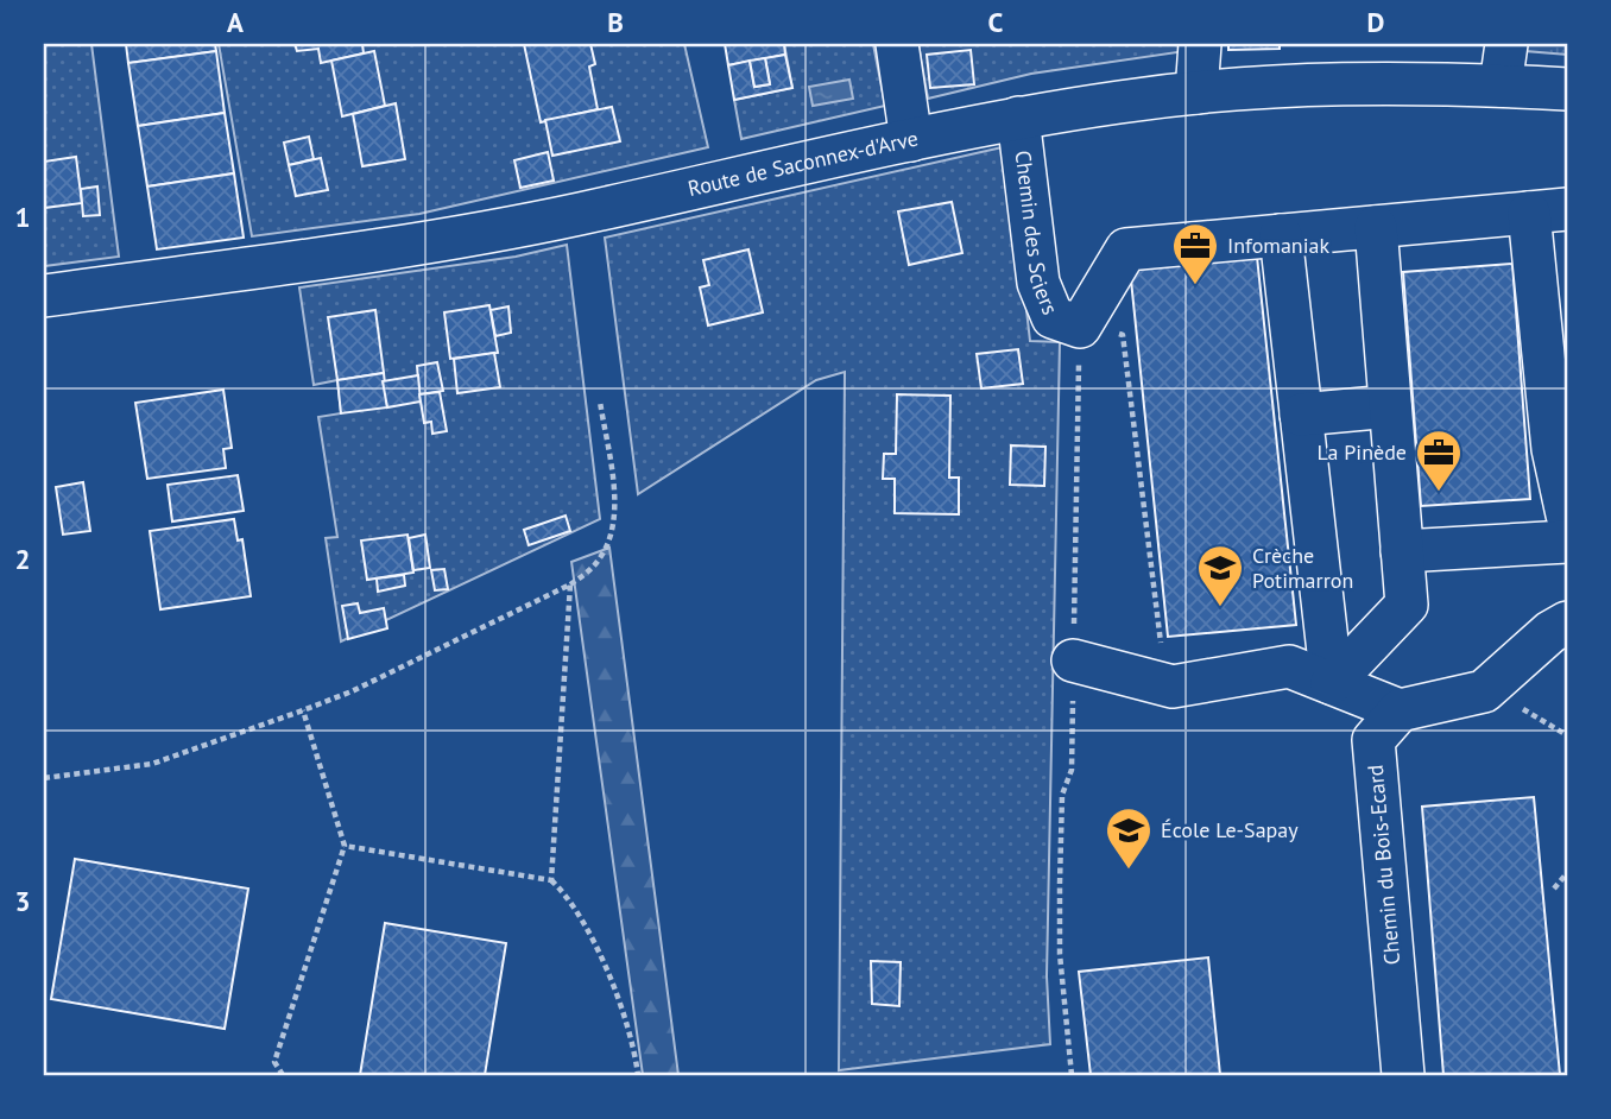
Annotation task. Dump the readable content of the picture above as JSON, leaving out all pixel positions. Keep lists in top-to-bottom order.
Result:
{
  "streets": {
    "street": ["Route de Saconnex-d'Arve", "Chemin des Sciers", "Chemin du Bois-Ecard"]
  },
  "crossings": [
    ["Route de Saconnex-d'Arve", "Chemin des Sciers"]
  ],
  "places": {
    "office": ["Infomaniak", "La Pinède"],
    "school or university": ["Crèche Potimarron", "École Le-Sapay"]
  },
  "grid": {
    "columns": [
      "A",
      "B",
      "C",
      "D"
    ],
    "rows": ["1", "2", "3"]
  }
}
